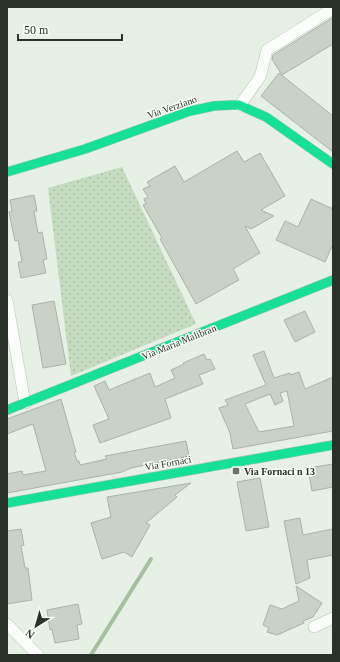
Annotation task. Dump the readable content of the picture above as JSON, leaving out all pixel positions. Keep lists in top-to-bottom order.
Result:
{
  "streets": {
    "street": ["Via Verziano", "Via Maria Malibran", "Via Fornaci"]
  },
  "places": {
    "transit": ["Via Fornaci n 13"]
  },
  "scale_bar": "50 m",
  "north": "bottom left"
}
